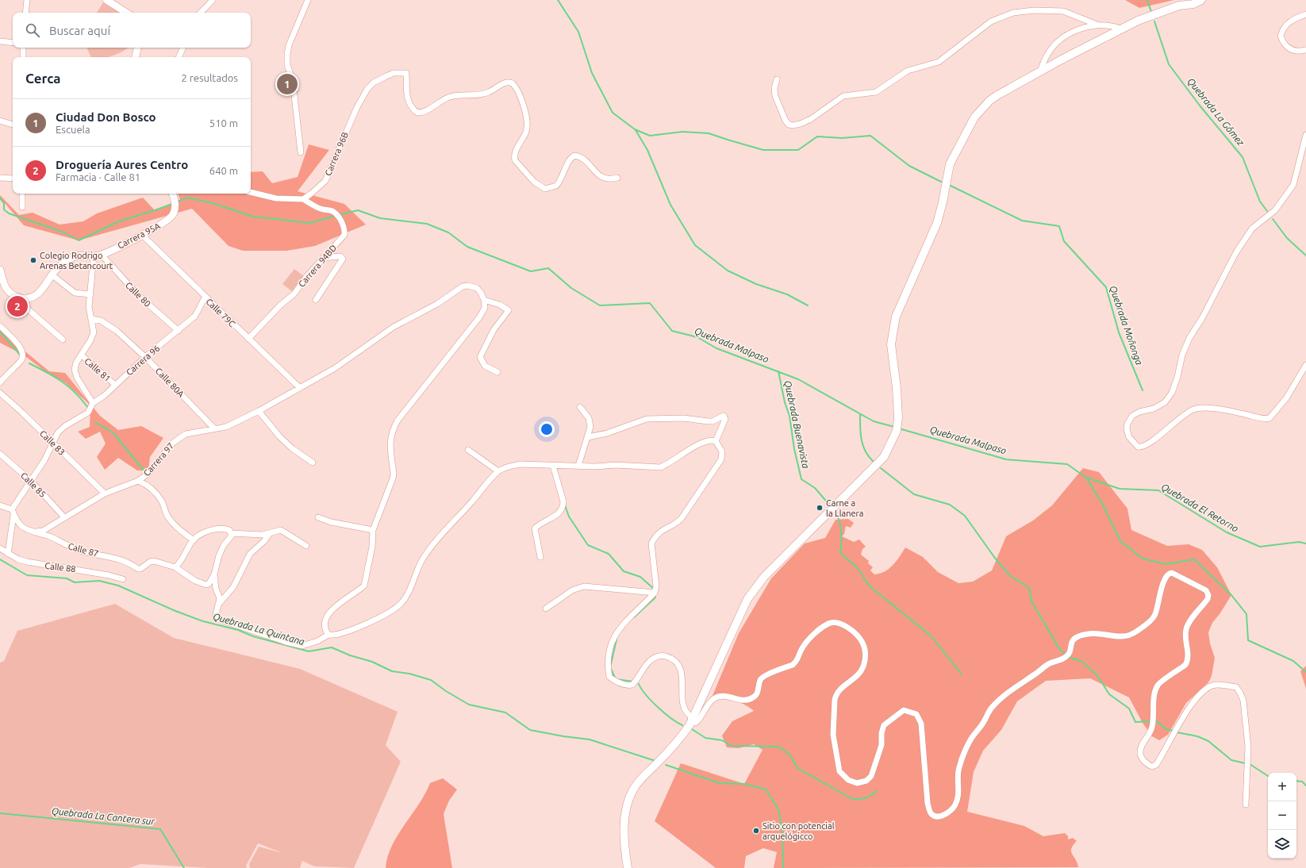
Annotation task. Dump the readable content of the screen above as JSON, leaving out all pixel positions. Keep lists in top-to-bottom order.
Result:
{
  "streets": {
    "street": [
      "Carrera 96B",
      "Carrera 95A",
      "Carrera 94BD",
      "Calle 80",
      "Calle 79C",
      "Carrera 96",
      "Calle 81",
      "Calle 80A",
      "Calle 83",
      "Carrera 97",
      "Calle 85",
      "Calle 87",
      "Calle 88"
    ]
  },
  "crossings": [
    ["Carrera 96B", "Carrera 94BD"],
    ["Carrera 95A", "Calle 80"],
    ["Carrera 95A", "Calle 79C"],
    ["Carrera 94BD", "Calle 79C"],
    ["Calle 80", "Carrera 96"],
    ["Calle 79C", "Carrera 96"],
    ["Calle 79C", "Carrera 97"],
    ["Carrera 96", "Calle 81"],
    ["Carrera 96", "Calle 80A"],
    ["Carrera 96", "Calle 83"],
    ["Carrera 96", "Calle 85"],
    ["Carrera 96", "Calle 87"],
    ["Carrera 96", "Calle 88"],
    ["Calle 80A", "Carrera 97"],
    ["Calle 83", "Carrera 97"],
    ["Carrera 97", "Calle 85"],
    ["Carrera 97", "Calle 87"]
  ],
  "water": [
    "Quebrada La Gómez",
    "Quebrada Moñonga",
    "Quebrada Malpaso",
    "Quebrada Buenavista",
    "Quebrada El Retorno",
    "Quebrada La Quintana",
    "Quebrada La Cantera sur"
  ],
  "places": ["Colegio Rodrigo Arenas Betancourt", "Carne a la Llanera", "Sitio con potencial arquelógicco"],
  "page": {
    "search": "Buscar aquí",
    "heading": ["Cerca", "2 resultados"],
    "pins": ["1", "2"],
    "list": [
      {
        "mark": "1",
        "name": "Ciudad Don Bosco",
        "note": "Escuela",
        "value": "510 m"
      },
      {
        "mark": "2",
        "name": "Droguería Aures Centro",
        "note": "Farmacia · Calle 81",
        "value": "640 m"
      }
    ],
    "map_buttons": ["+", "−"]
  }
}
